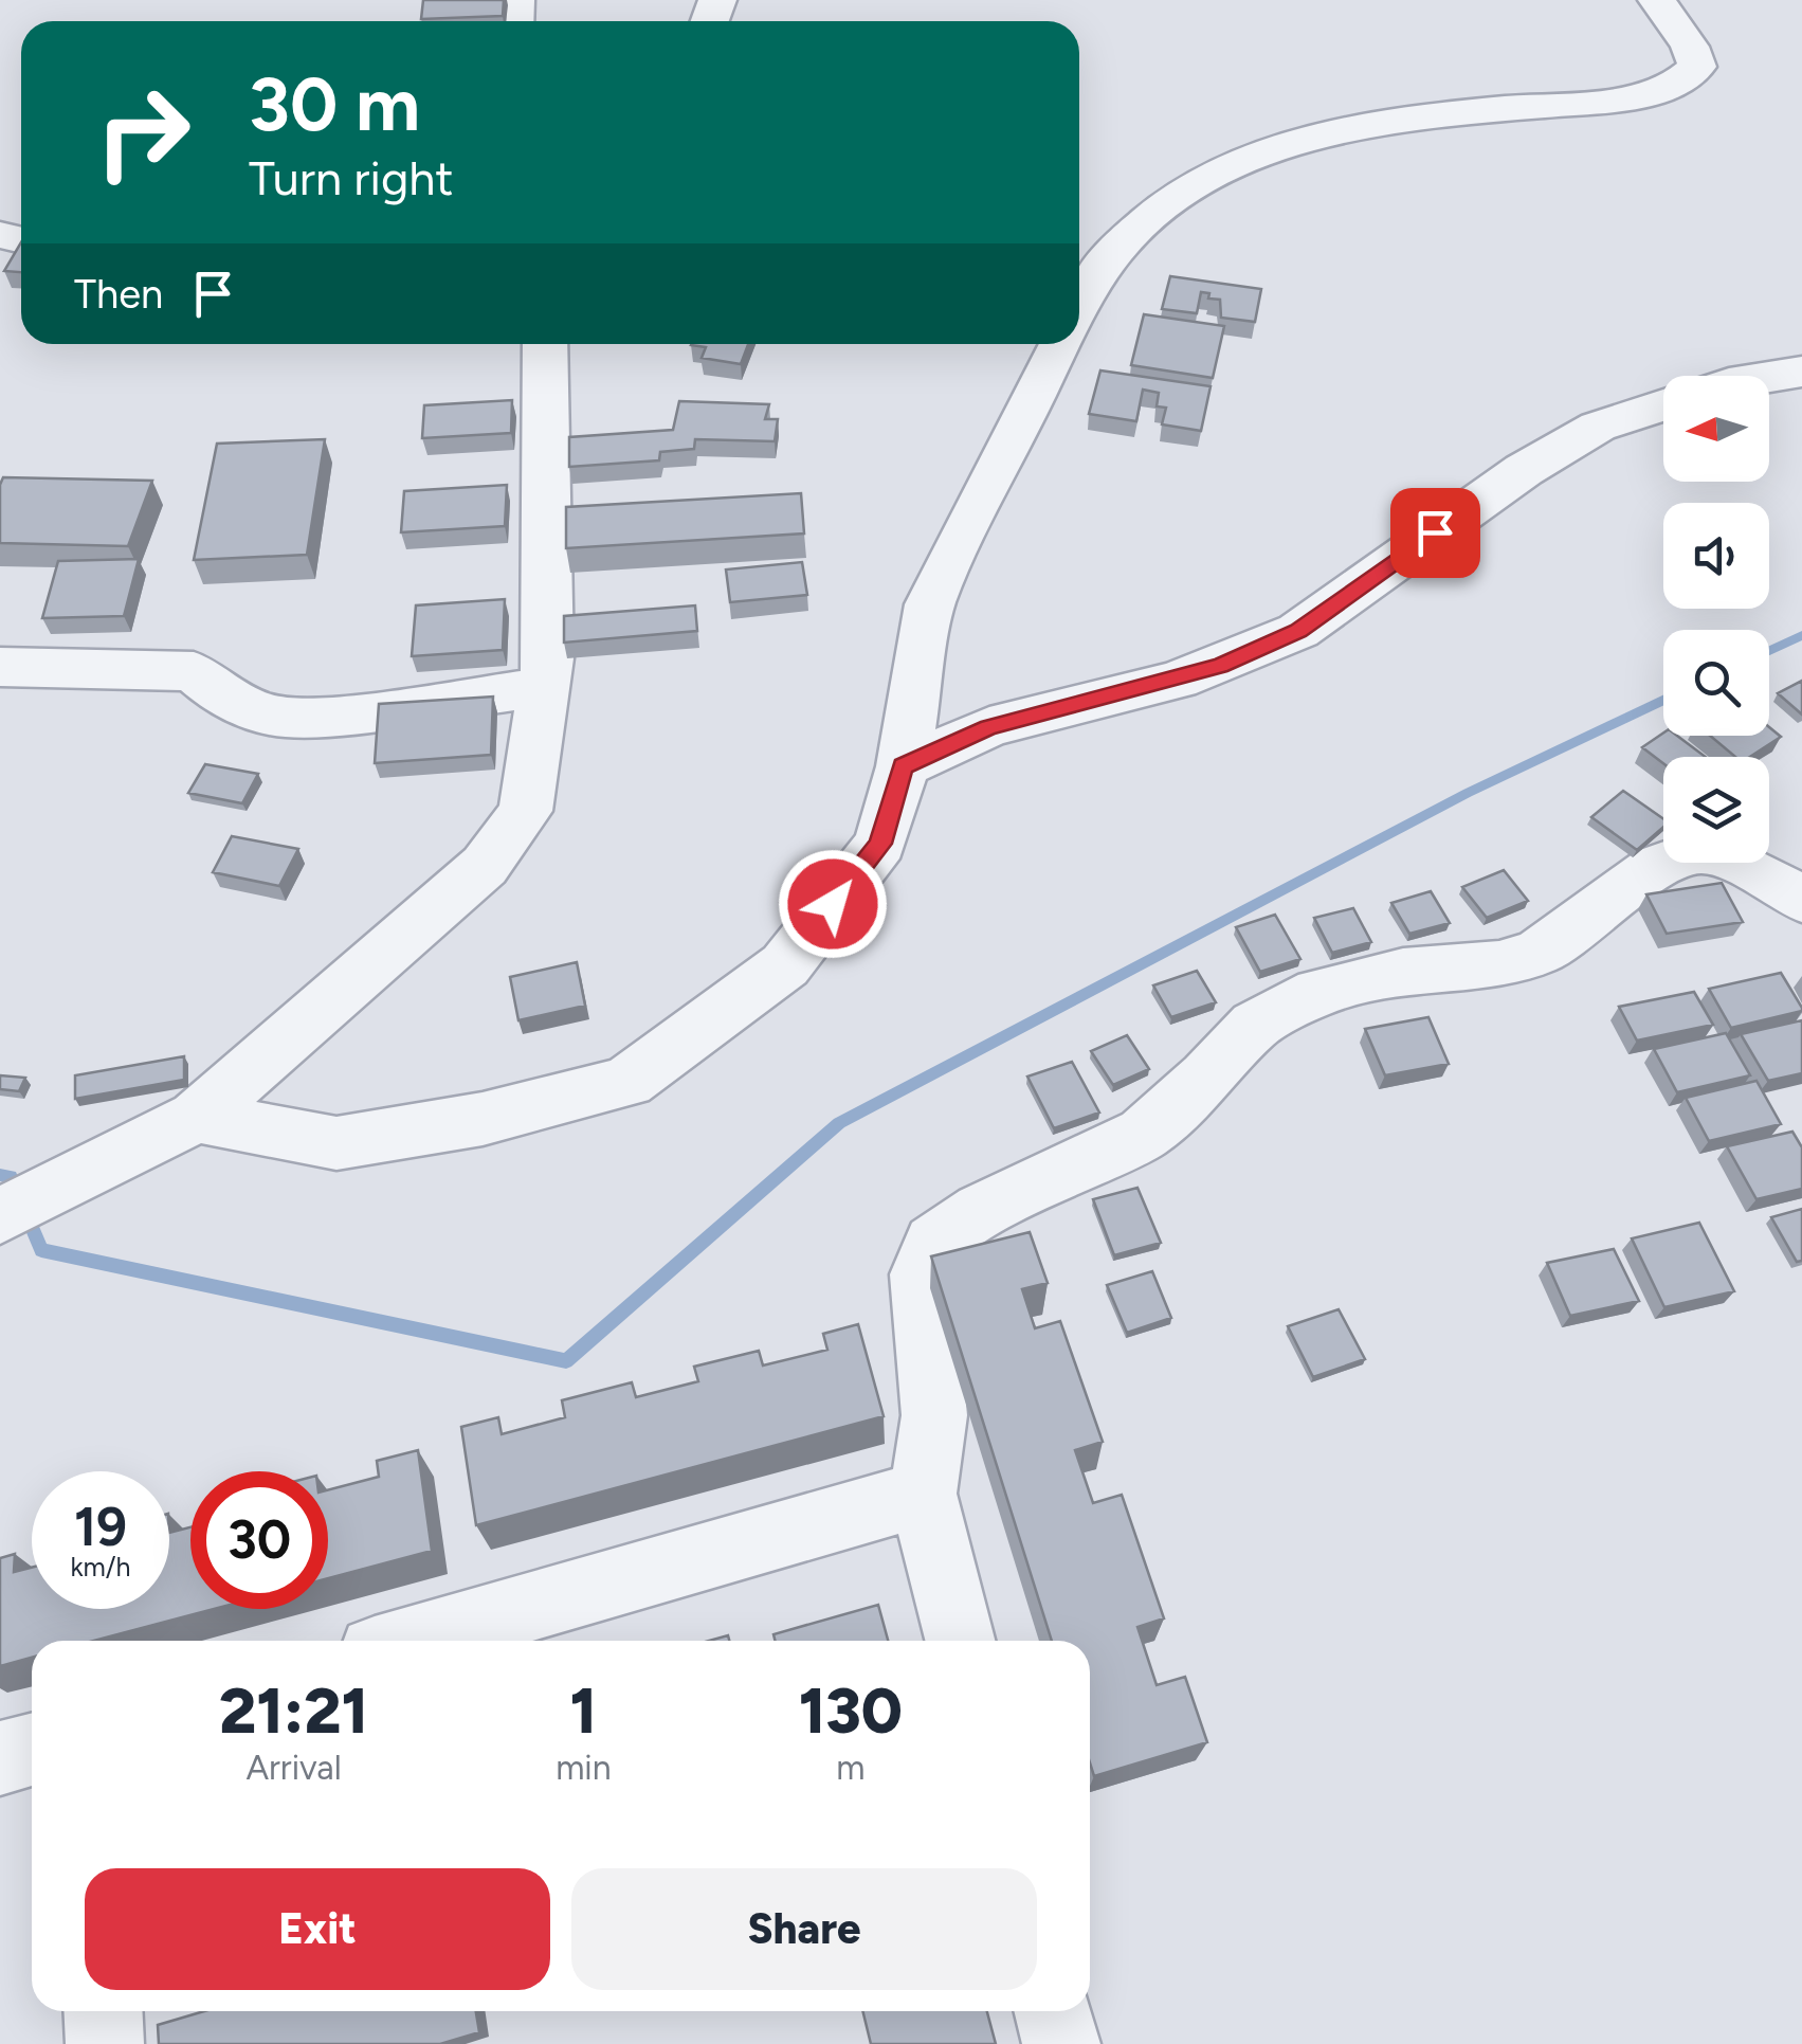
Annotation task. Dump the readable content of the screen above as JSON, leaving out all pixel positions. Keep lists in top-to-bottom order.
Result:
{
  "north": "left",
  "page": {
    "turn": ["30 m", "Turn right"],
    "then": "Then",
    "speed": "19 km/h",
    "limit": "30",
    "eta": [
      "21:21",
      "Arrival",
      "1",
      "min",
      "130",
      "m"
    ],
    "buttons": ["Exit", "Share"]
  }
}
